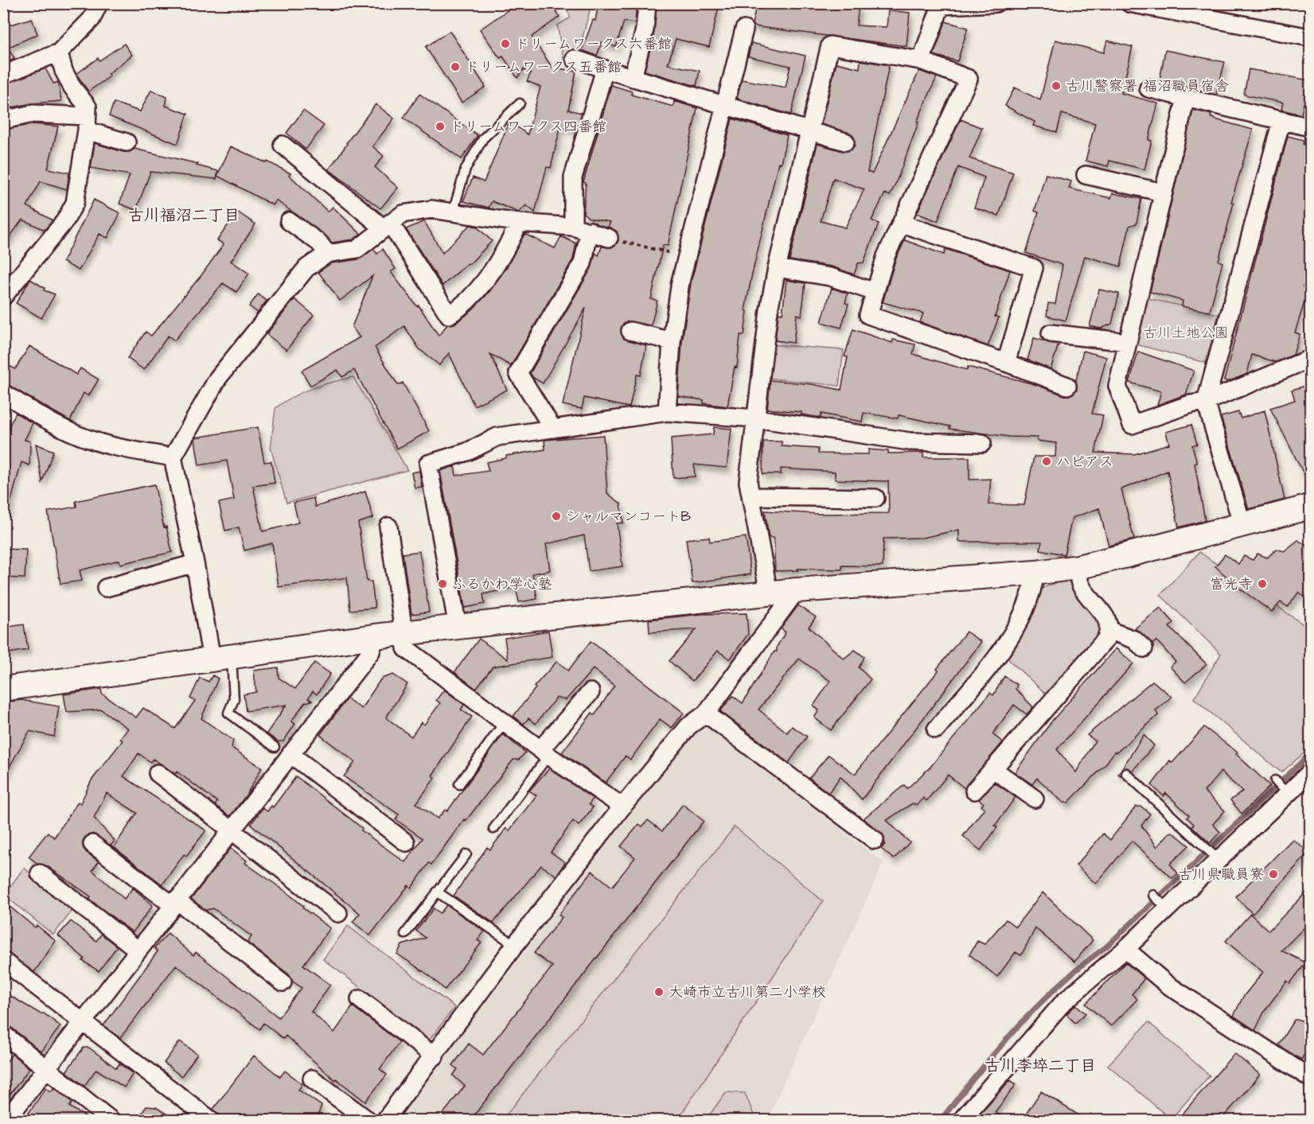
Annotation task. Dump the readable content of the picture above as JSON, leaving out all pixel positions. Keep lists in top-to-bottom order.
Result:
{
  "districts": ["古川福沼二丁目", "古川李埣二丁目"],
  "parks": ["古川土地公園"],
  "places": [
    "ドリームワークス六番館",
    "ドリームワークス五番館",
    "古川警察署 福沼職員宿舎",
    "ドリームワークス四番館",
    "ハピアス",
    "シャルマンコートB",
    "ふるかわ学心塾",
    "富光寺",
    "古川県職員寮",
    "大崎市立古川第二小学校"
  ]
}
